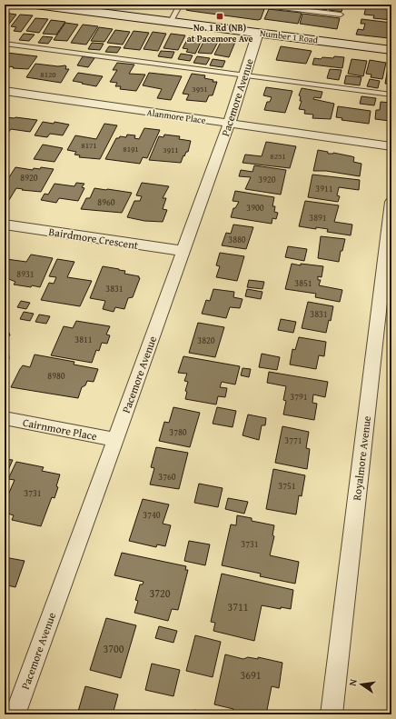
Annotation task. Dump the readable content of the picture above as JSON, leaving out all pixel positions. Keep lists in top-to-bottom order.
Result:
{
  "streets": {
    "main road": ["Number 1 Road"],
    "street": [
      "Pacemore Avenue",
      "Alanmore Place",
      "Bairdmore Crescent",
      "Cairnmore Place",
      "Royalmore Avenue"
    ]
  },
  "crossings": [
    ["Number 1 Road", "Pacemore Avenue"],
    ["Pacemore Avenue", "Alanmore Place"],
    ["Pacemore Avenue", "Bairdmore Crescent"],
    ["Pacemore Avenue", "Cairnmore Place"]
  ],
  "places": {
    "transit": ["No. 1 Rd (NB) at Pacemore Ave"]
  },
  "house_numbers": [
    "8120",
    "3951",
    "8171",
    "8191",
    "3911",
    "8251",
    "8920",
    "3920",
    "3911",
    "8960",
    "3900",
    "3891",
    "3880",
    "8931",
    "3851",
    "3831",
    "3831",
    "3811",
    "3820",
    "8980",
    "3791",
    "3780",
    "3771",
    "3760",
    "3751",
    "3731",
    "3740",
    "3731",
    "3720",
    "3711",
    "3700",
    "3691"
  ],
  "north": "left"
}
